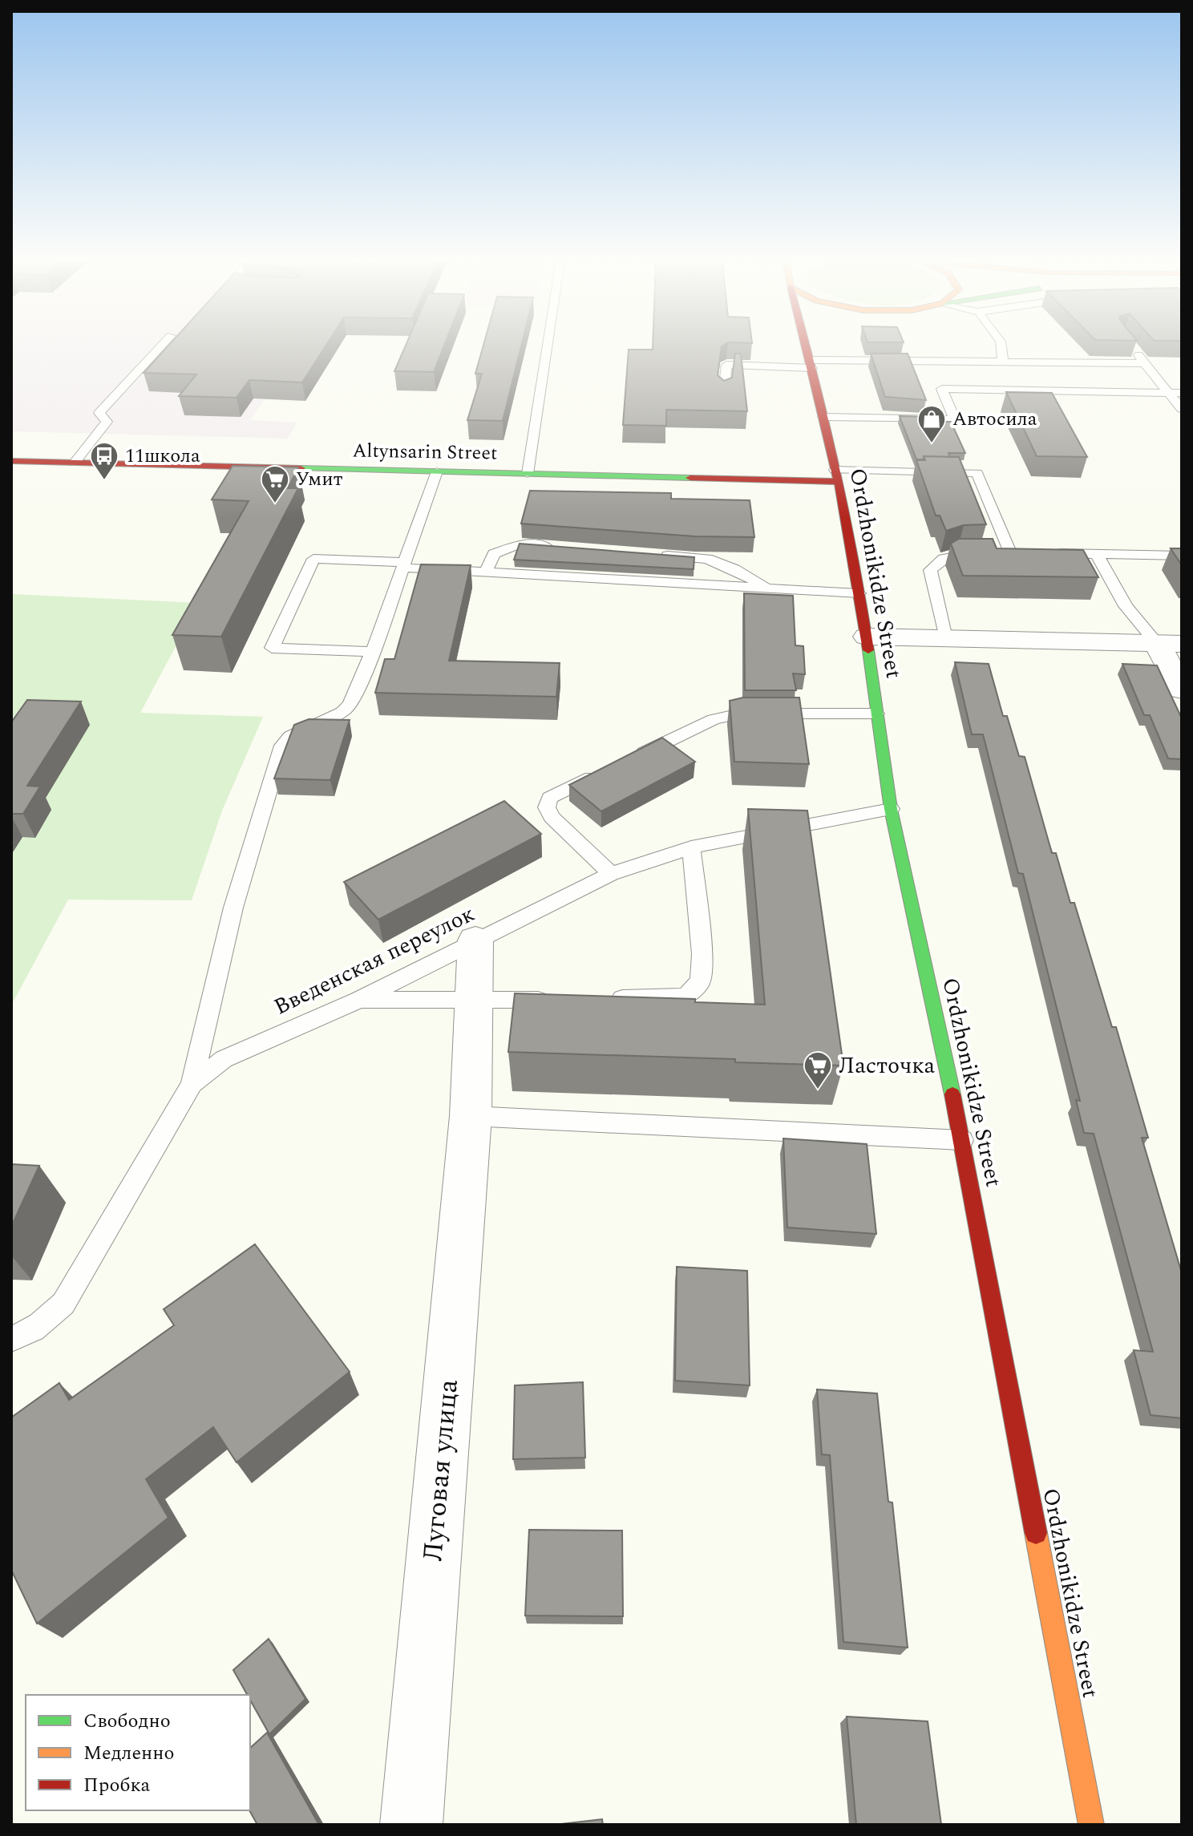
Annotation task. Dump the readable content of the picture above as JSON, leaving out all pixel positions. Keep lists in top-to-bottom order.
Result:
{
  "streets": {
    "street": ["Altynsarin Street", "Ordzhonikidze Street", "Луговая улица"],
    "lane": ["Введенская переулок"]
  },
  "crossings": [
    ["Altynsarin Street", "Ordzhonikidze Street"],
    ["Ordzhonikidze Street", "Введенская переулок"],
    ["Введенская переулок", "Луговая улица"]
  ],
  "places": {
    "shop": ["Автосила"],
    "bus stop": ["11школа"],
    "supermarket": ["Умит", "Ласточка"]
  },
  "legend": ["Свободно", "Медленно", "Пробка"]
}
